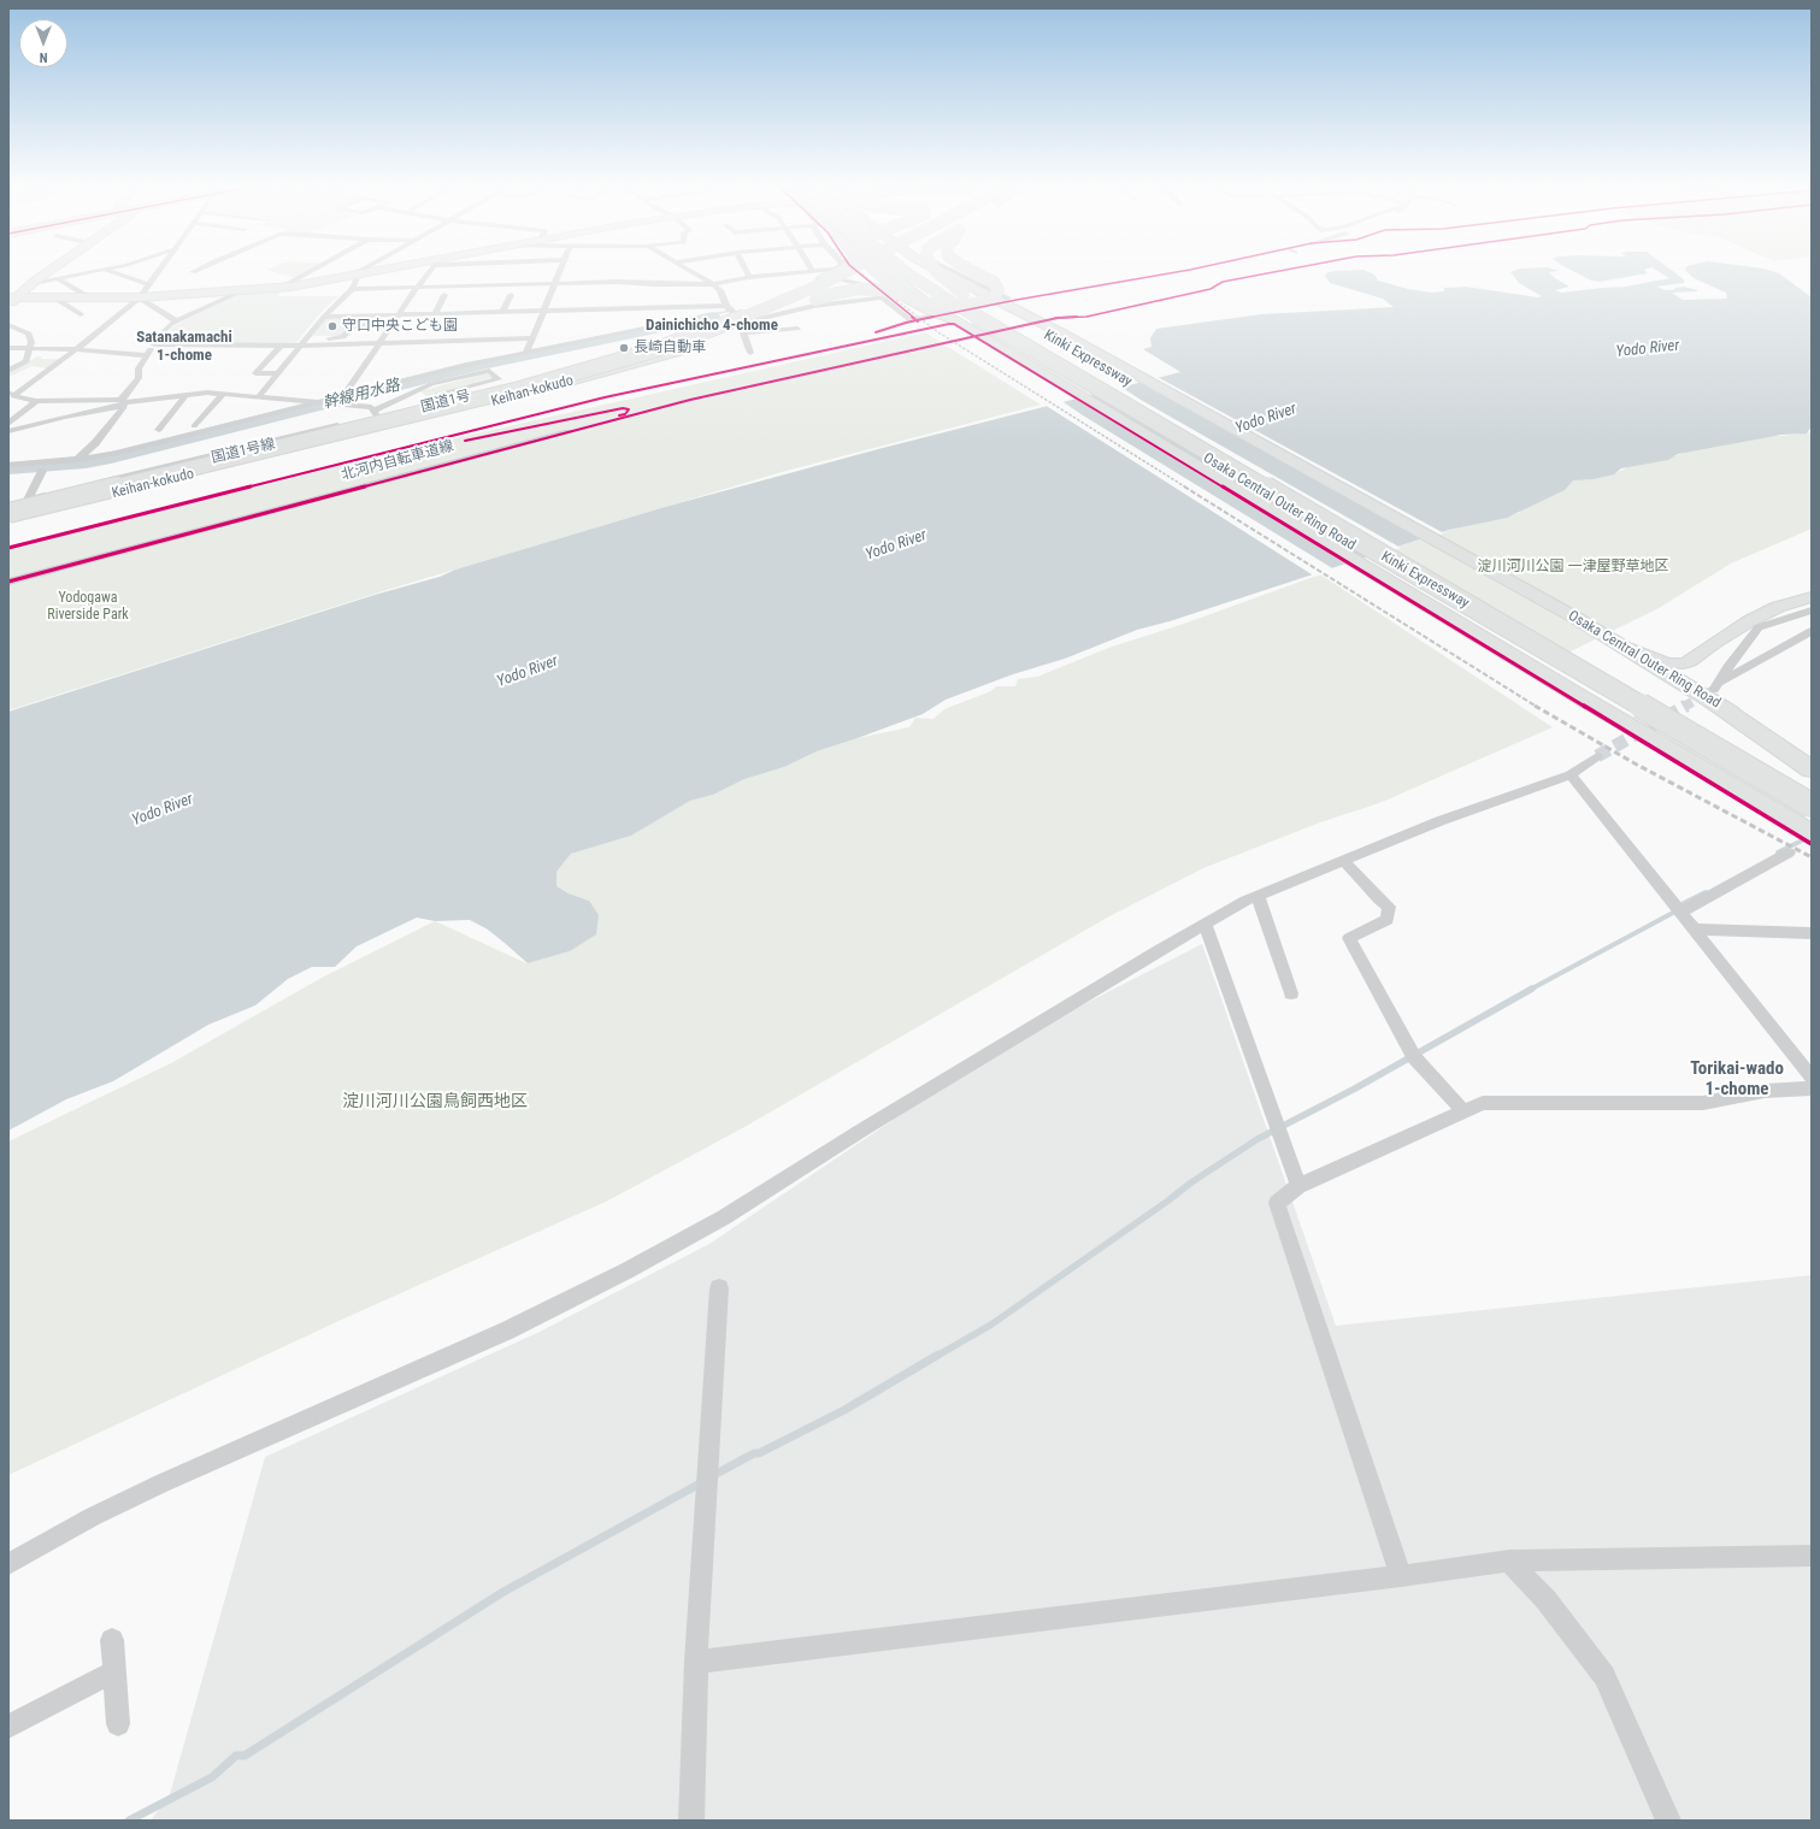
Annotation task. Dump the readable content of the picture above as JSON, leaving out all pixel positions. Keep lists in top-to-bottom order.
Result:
{
  "streets": {
    "highway": [
      "Kinki Expressway",
      "Keihan-kokudo",
      "国道1号",
      "国道1号線"
    ],
    "main road": ["Osaka Central Outer Ring Road"],
    "street": ["北河内自転車道線"]
  },
  "crossings": [
    ["Keihan-kokudo", "国道1号"],
    ["国道1号", "国道1号線"]
  ],
  "districts": ["Dainichicho 4-chome", "Satanakamachi 1-chome", "Torikai-wado 1-chome"],
  "water": ["Yodo River", "幹線用水路"],
  "parks": ["淀川河川公園 一津屋野草地区", "Yodogawa Riverside Park", "淀川河川公園鳥飼西地区"],
  "places": ["守口中央こども園", "長崎自動車"],
  "north": "bottom"
}
